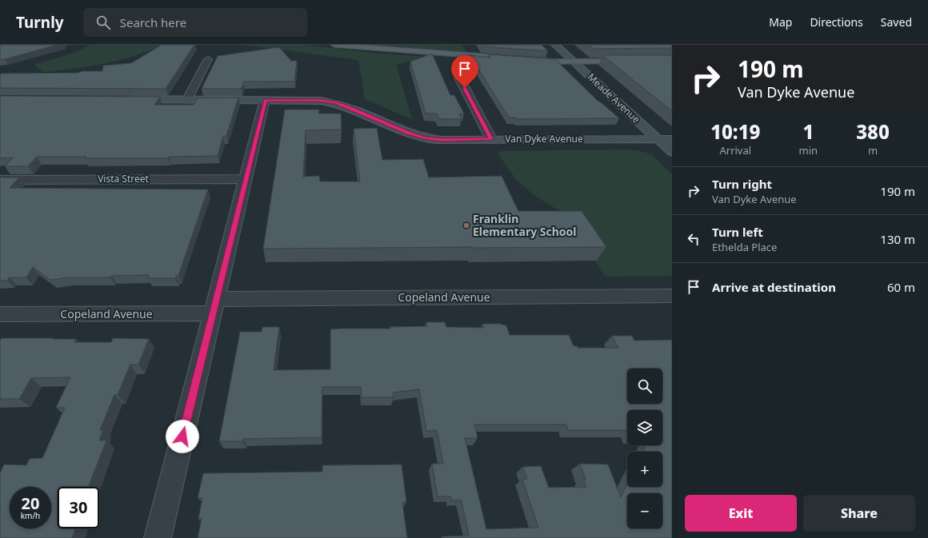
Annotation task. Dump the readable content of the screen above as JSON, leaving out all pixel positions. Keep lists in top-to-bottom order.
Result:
{
  "streets": {
    "street": [
      "Meade Avenue",
      "Van Dyke Avenue",
      "Vista Street",
      "Copeland Avenue"
    ]
  },
  "crossings": [
    ["Meade Avenue", "Van Dyke Avenue"]
  ],
  "places": ["Franklin Elementary School"],
  "page": {
    "header": "Turnly",
    "search": "Search here",
    "nav": ["Map", "Directions", "Saved"],
    "turn": ["190 m", "Van Dyke Avenue"],
    "eta": [
      "10:19",
      "Arrival",
      "1",
      "min",
      "380",
      "m"
    ],
    "list": [
      {
        "name": "Turn right",
        "note": "Van Dyke Avenue",
        "value": "190 m"
      },
      {
        "name": "Turn left",
        "note": "Ethelda Place",
        "value": "130 m"
      },
      {
        "name": "Arrive at destination",
        "value": "60 m"
      }
    ],
    "map_buttons": ["+", "−"],
    "speed": "20 km/h",
    "limit": "30",
    "buttons": ["Exit", "Share"]
  }
}
